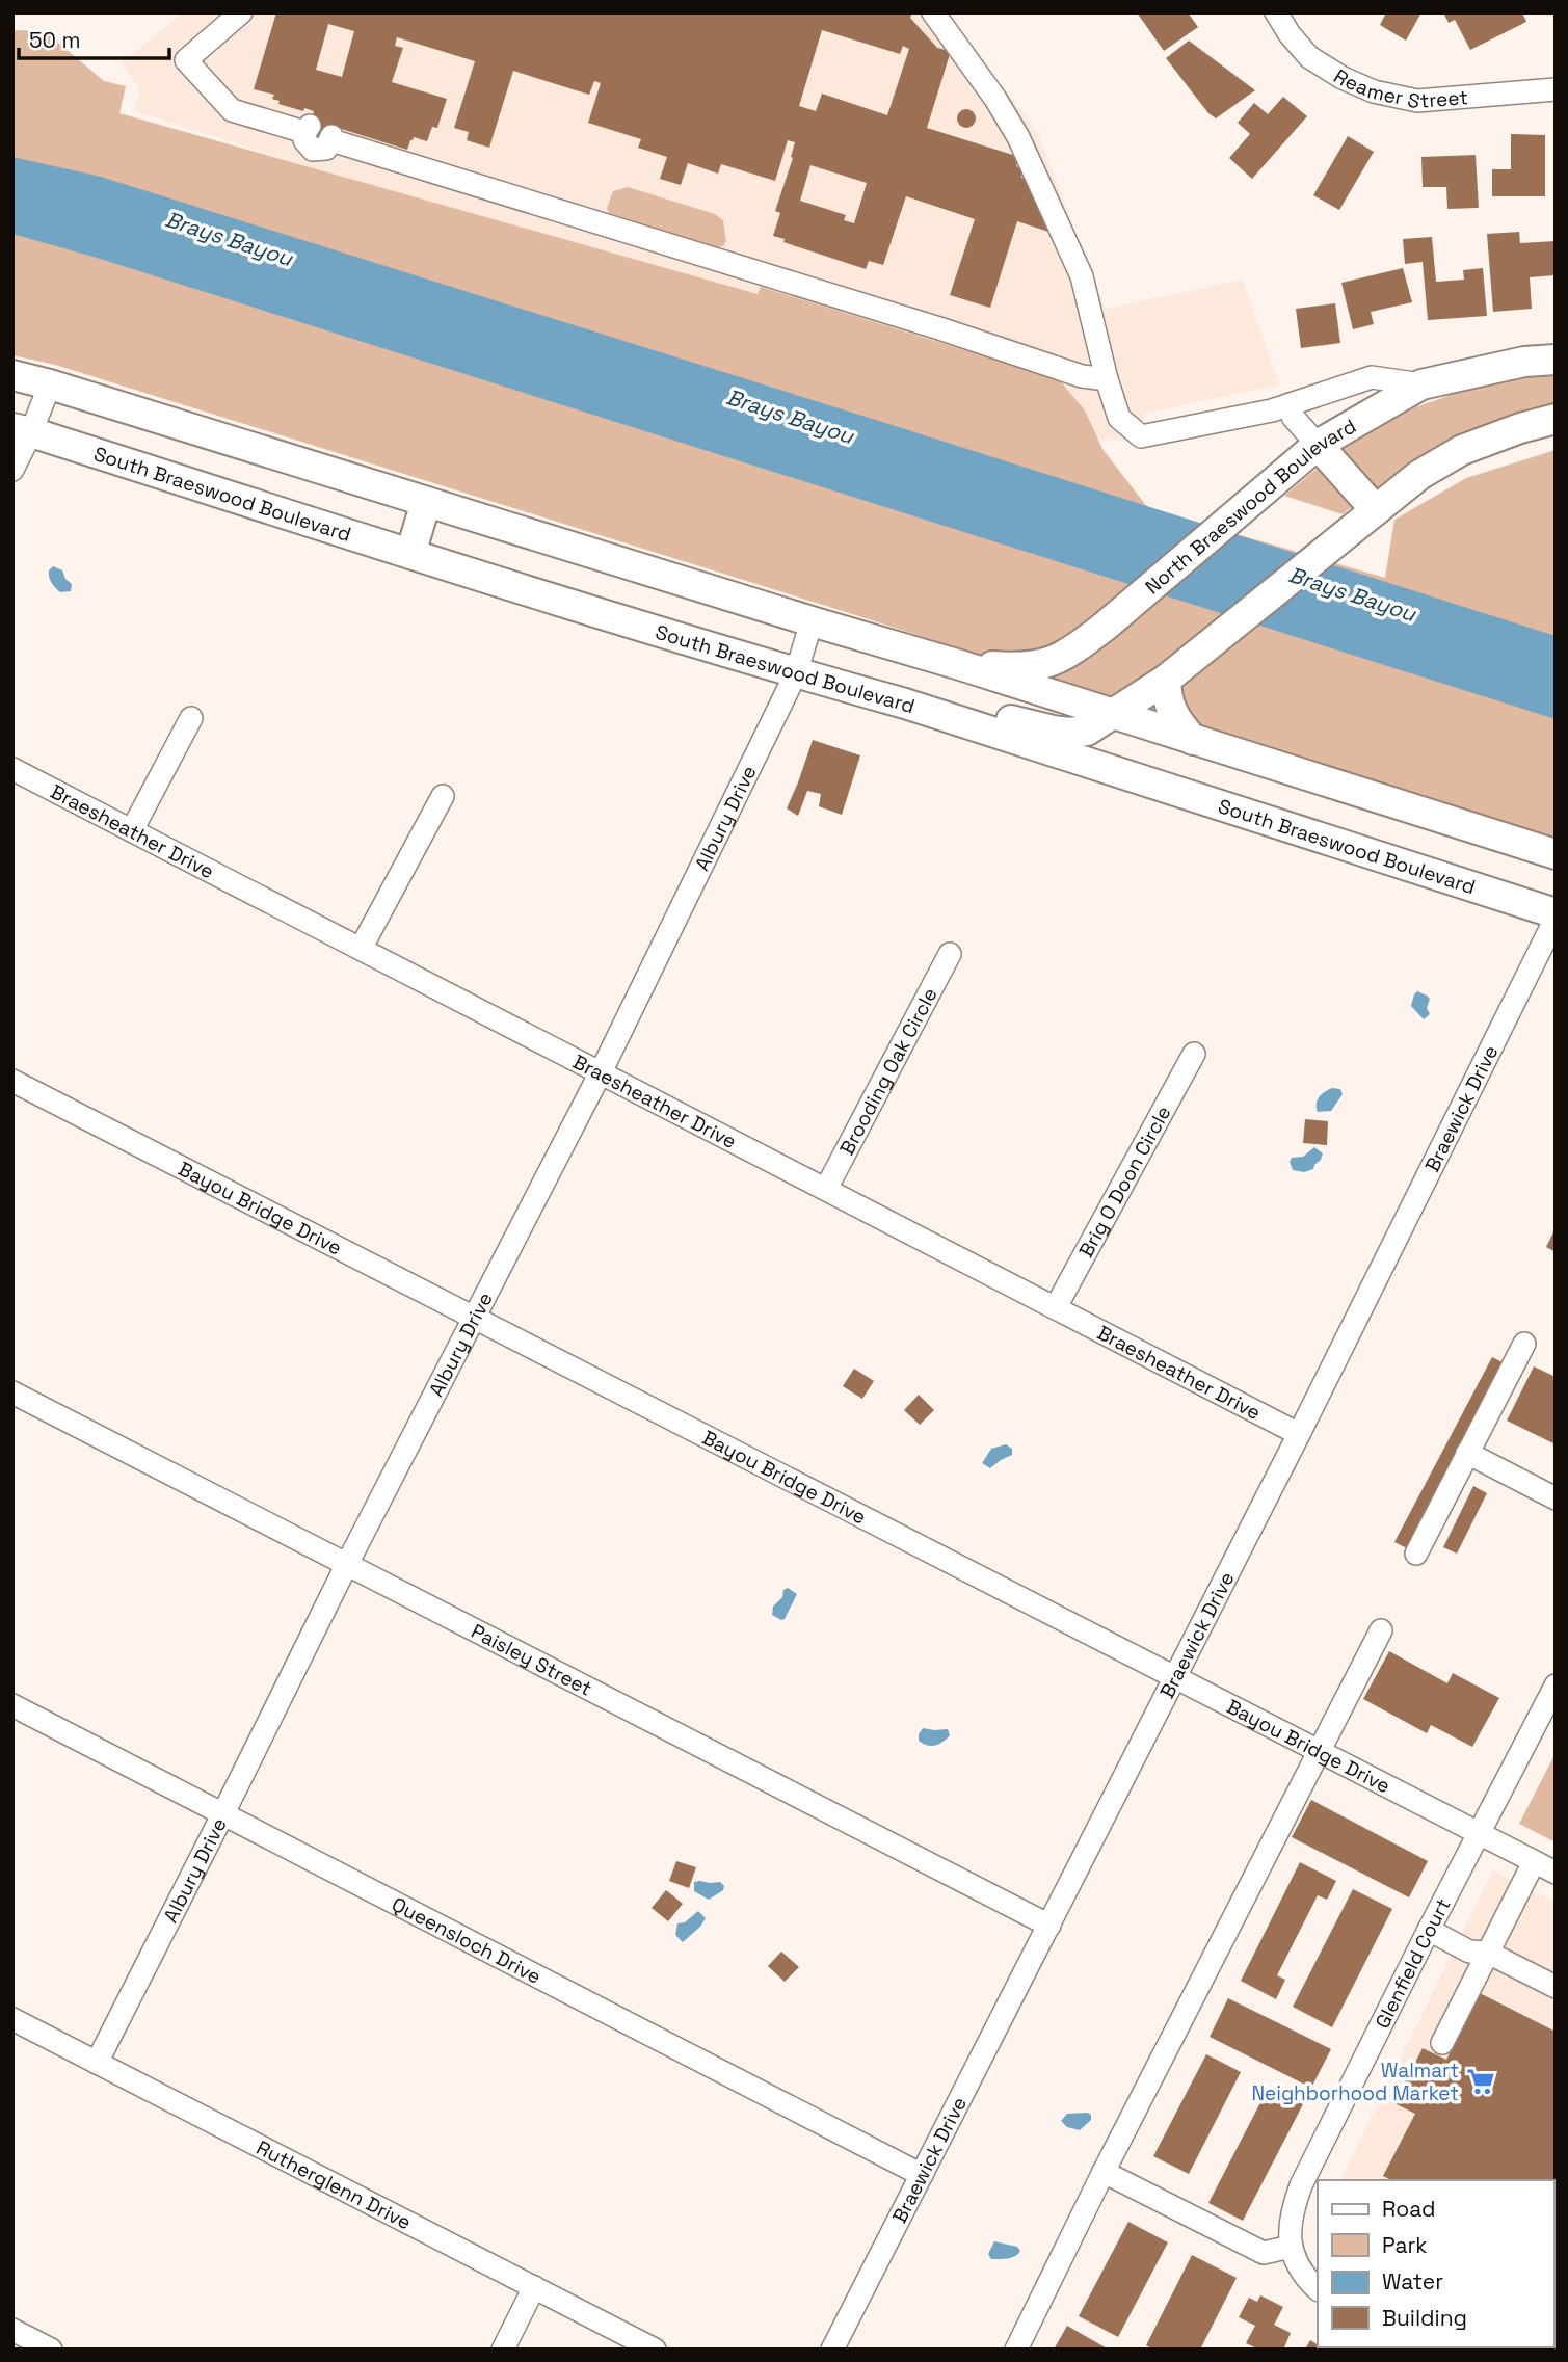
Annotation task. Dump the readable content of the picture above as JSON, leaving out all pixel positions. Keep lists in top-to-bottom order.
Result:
{
  "streets": {
    "main road": ["South Braeswood Boulevard", "North Braeswood Boulevard"],
    "street": [
      "Reamer Street",
      "Albury Drive",
      "Braesheather Drive",
      "Brooding Oak Circle",
      "Braewick Drive",
      "Brig O Doon Circle",
      "Bayou Bridge Drive",
      "Paisley Street",
      "Queensloch Drive",
      "Glenfield Court",
      "Rutherglenn Drive"
    ]
  },
  "crossings": [
    ["South Braeswood Boulevard", "Albury Drive"],
    ["South Braeswood Boulevard", "Braewick Drive"],
    ["Albury Drive", "Braesheather Drive"],
    ["Albury Drive", "Bayou Bridge Drive"],
    ["Albury Drive", "Paisley Street"],
    ["Albury Drive", "Queensloch Drive"],
    ["Albury Drive", "Rutherglenn Drive"],
    ["Braesheather Drive", "Brooding Oak Circle"],
    ["Braesheather Drive", "Braewick Drive"],
    ["Braesheather Drive", "Brig O Doon Circle"],
    ["Braewick Drive", "Bayou Bridge Drive"],
    ["Braewick Drive", "Paisley Street"],
    ["Braewick Drive", "Queensloch Drive"],
    ["Bayou Bridge Drive", "Glenfield Court"]
  ],
  "water": ["Brays Bayou"],
  "places": {
    "supermarket": ["Walmart Neighborhood Market"]
  },
  "legend": [
    "Road",
    "Park",
    "Water",
    "Building"
  ],
  "scale_bar": "50 m"
}
